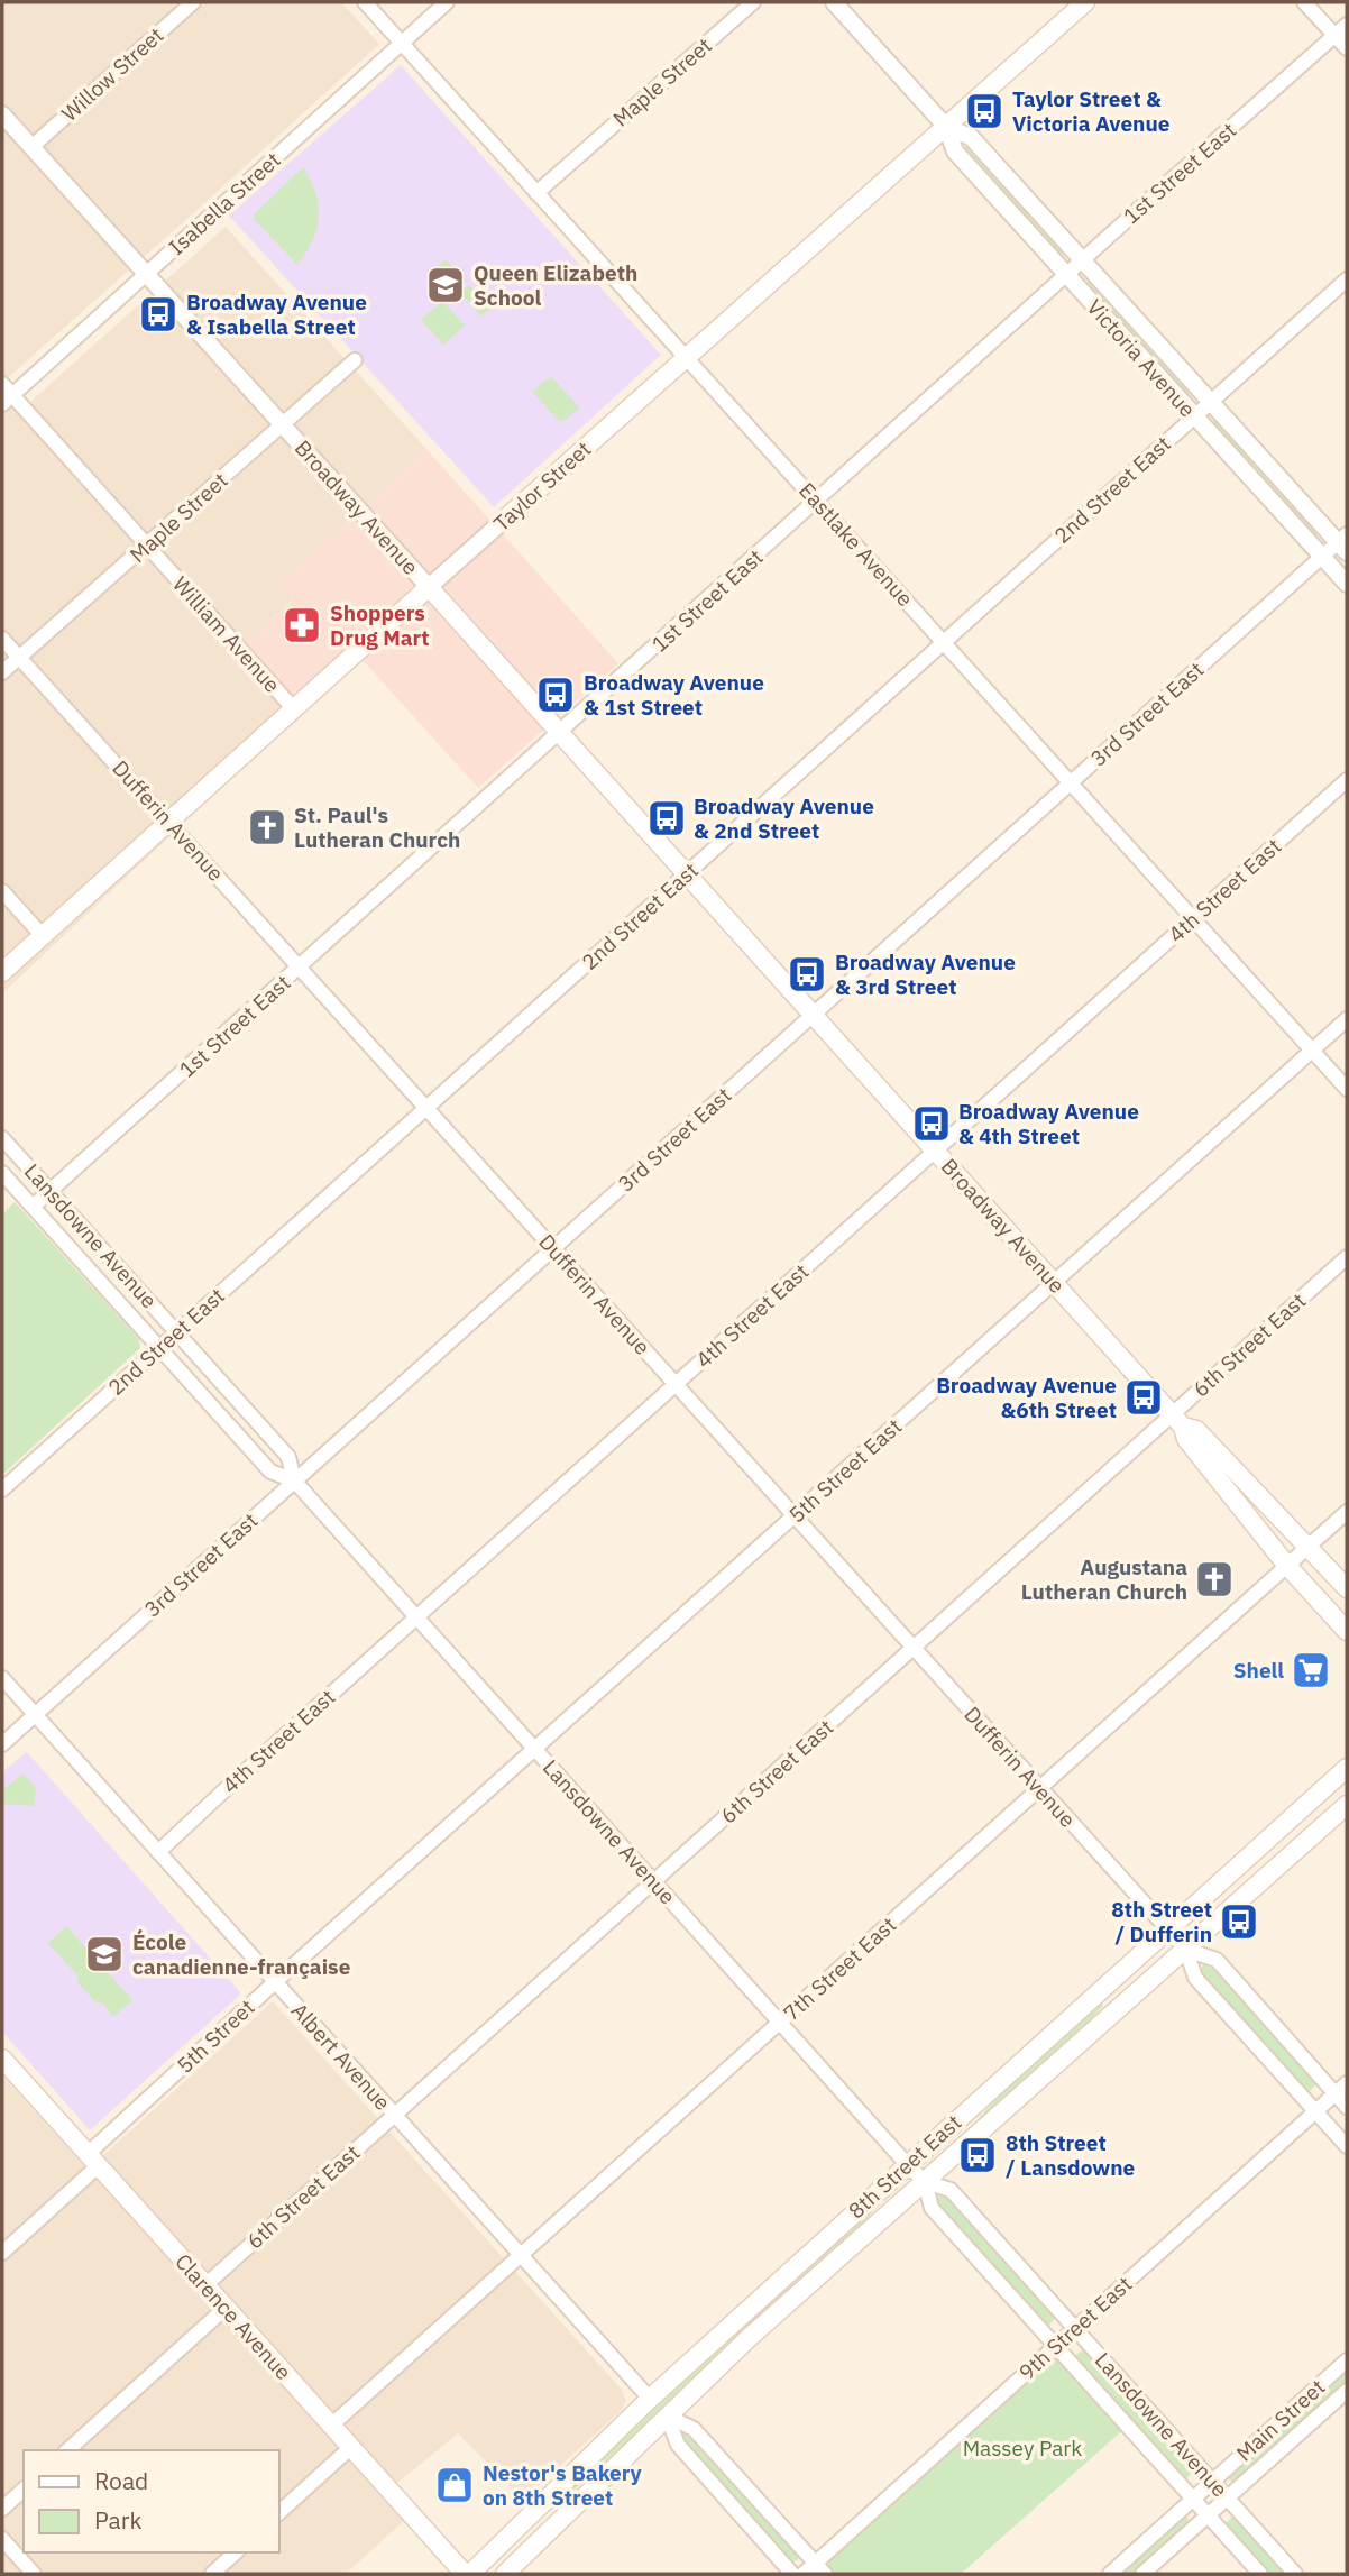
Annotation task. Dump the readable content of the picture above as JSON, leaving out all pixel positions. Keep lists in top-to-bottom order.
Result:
{
  "streets": {
    "main road": [
      "Taylor Street",
      "Broadway Avenue",
      "8th Street East",
      "Clarence Avenue"
    ],
    "street": [
      "Willow Street",
      "Maple Street",
      "1st Street East",
      "Isabella Street",
      "Victoria Avenue",
      "2nd Street East",
      "Eastlake Avenue",
      "William Avenue",
      "3rd Street East",
      "Dufferin Avenue",
      "4th Street East",
      "Lansdowne Avenue",
      "6th Street East",
      "5th Street East",
      "7th Street East",
      "5th Street",
      "Albert Avenue",
      "9th Street East",
      "Main Street"
    ]
  },
  "crossings": [
    ["Willow Street", "Broadway Avenue"],
    ["Maple Street", "Broadway Avenue"],
    ["Maple Street", "Eastlake Avenue"],
    ["Maple Street", "William Avenue"],
    ["Maple Street", "Dufferin Avenue"],
    ["1st Street East", "Victoria Avenue"],
    ["1st Street East", "Broadway Avenue"],
    ["1st Street East", "Eastlake Avenue"],
    ["1st Street East", "Dufferin Avenue"],
    ["1st Street East", "Lansdowne Avenue"],
    ["Isabella Street", "Broadway Avenue"],
    ["Isabella Street", "Eastlake Avenue"],
    ["Isabella Street", "William Avenue"],
    ["Victoria Avenue", "Taylor Street"],
    ["Victoria Avenue", "2nd Street East"],
    ["Victoria Avenue", "3rd Street East"],
    ["Taylor Street", "Broadway Avenue"],
    ["Taylor Street", "Eastlake Avenue"],
    ["Taylor Street", "William Avenue"],
    ["Taylor Street", "Dufferin Avenue"],
    ["2nd Street East", "Broadway Avenue"],
    ["2nd Street East", "Eastlake Avenue"],
    ["2nd Street East", "Dufferin Avenue"],
    ["2nd Street East", "Lansdowne Avenue"],
    ["Broadway Avenue", "3rd Street East"],
    ["Broadway Avenue", "4th Street East"],
    ["Broadway Avenue", "6th Street East"],
    ["Broadway Avenue", "5th Street East"],
    ["Broadway Avenue", "7th Street East"],
    ["Eastlake Avenue", "3rd Street East"],
    ["Eastlake Avenue", "4th Street East"],
    ["Eastlake Avenue", "5th Street East"],
    ["3rd Street East", "Dufferin Avenue"],
    ["3rd Street East", "Lansdowne Avenue"],
    ["3rd Street East", "Albert Avenue"],
    ["Dufferin Avenue", "4th Street East"],
    ["Dufferin Avenue", "6th Street East"],
    ["Dufferin Avenue", "5th Street East"],
    ["Dufferin Avenue", "7th Street East"],
    ["Dufferin Avenue", "8th Street East"],
    ["Dufferin Avenue", "9th Street East"],
    ["4th Street East", "Lansdowne Avenue"],
    ["4th Street East", "Albert Avenue"],
    ["Lansdowne Avenue", "6th Street East"],
    ["Lansdowne Avenue", "5th Street East"],
    ["Lansdowne Avenue", "7th Street East"],
    ["Lansdowne Avenue", "8th Street East"],
    ["Lansdowne Avenue", "9th Street East"],
    ["Lansdowne Avenue", "Main Street"],
    ["6th Street East", "Albert Avenue"],
    ["6th Street East", "Clarence Avenue"],
    ["5th Street East", "5th Street"],
    ["7th Street East", "Albert Avenue"],
    ["7th Street East", "Clarence Avenue"],
    ["5th Street", "Albert Avenue"],
    ["5th Street", "Clarence Avenue"],
    ["Albert Avenue", "8th Street East"],
    ["8th Street East", "Clarence Avenue"]
  ],
  "parks": ["Massey Park"],
  "places": {
    "bus stop": [
      "Taylor Street & Victoria Avenue",
      "Broadway Avenue & Isabella Street",
      "Broadway Avenue & 1st Street",
      "Broadway Avenue & 2nd Street",
      "Broadway Avenue & 3rd Street",
      "Broadway Avenue & 4th Street",
      "Broadway Avenue &6th Street",
      "8th Street / Dufferin",
      "8th Street / Lansdowne"
    ],
    "school or university": ["Queen Elizabeth School", "École canadienne-française"],
    "pharmacy": ["Shoppers Drug Mart"],
    "church": ["St. Paul's Lutheran Church", "Augustana Lutheran Church"],
    "supermarket": ["Shell"],
    "shop": ["Nestor's Bakery on 8th Street"]
  },
  "legend": ["Road", "Park"]
}
